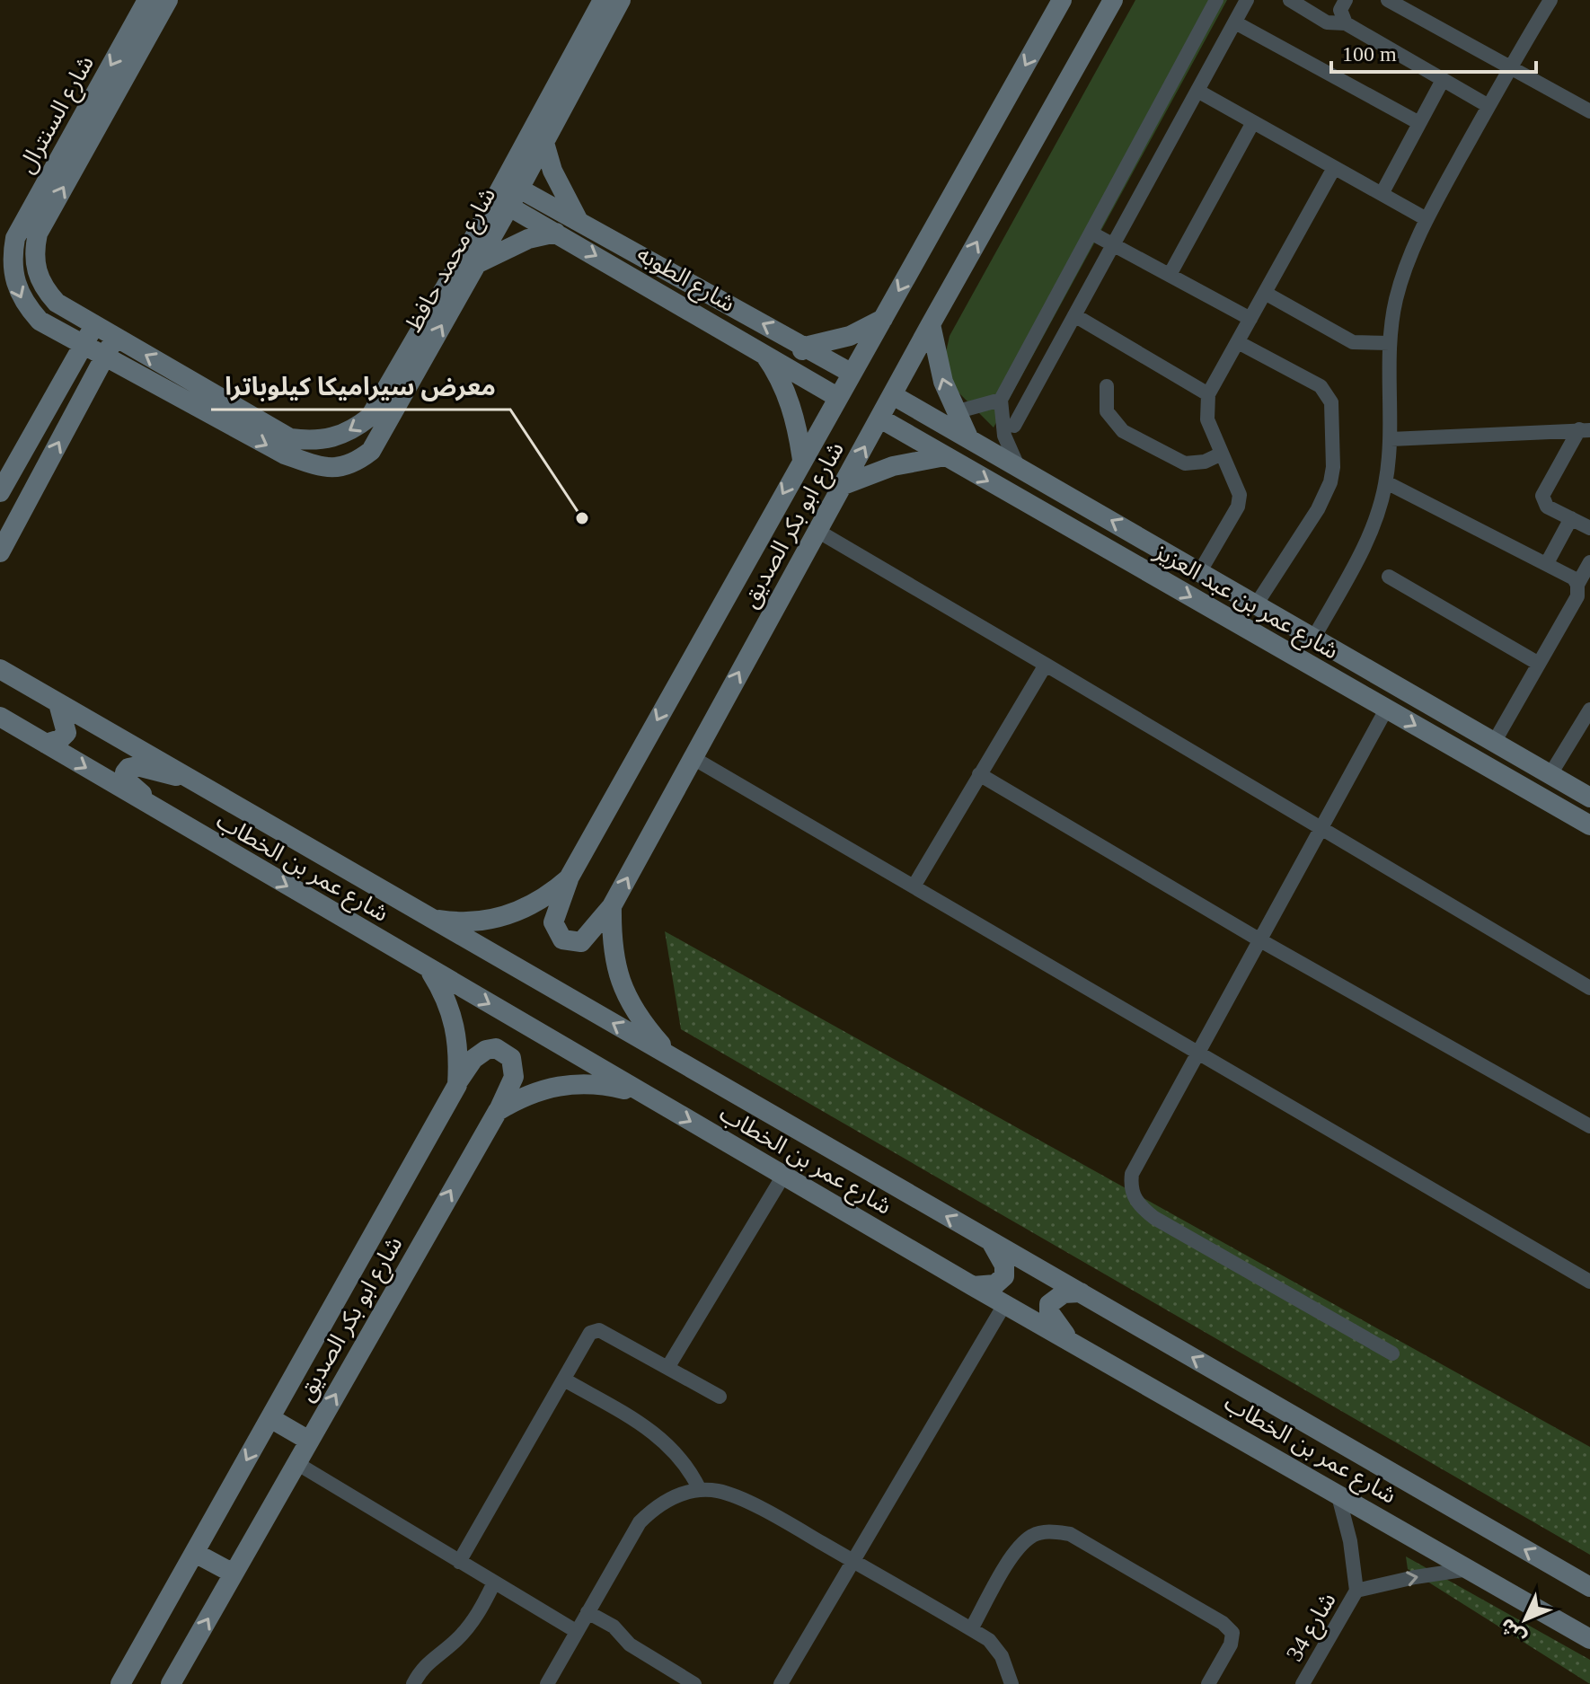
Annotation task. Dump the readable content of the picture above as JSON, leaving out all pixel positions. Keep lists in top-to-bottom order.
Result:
{
  "streets": {
    "street": [
      "شارع السنترال",
      "شارع محمد حافظ",
      "شارع الطوبه",
      "شارع ابو بكر الصديق",
      "شارع عمر بن عبد العزيز",
      "شارع عمر بن الخطاب",
      "شارع 34"
    ]
  },
  "crossings": [
    ["شارع السنترال", "شارع محمد حافظ"],
    ["شارع محمد حافظ", "شارع الطوبه"],
    ["شارع الطوبه", "شارع ابو بكر الصديق"],
    ["شارع ابو بكر الصديق", "شارع عمر بن عبد العزيز"],
    ["شارع ابو بكر الصديق", "شارع عمر بن الخطاب"]
  ],
  "places": ["معرض سيراميكا كيلوباترا"],
  "scale_bar": "100 m",
  "north": "bottom left"
}
